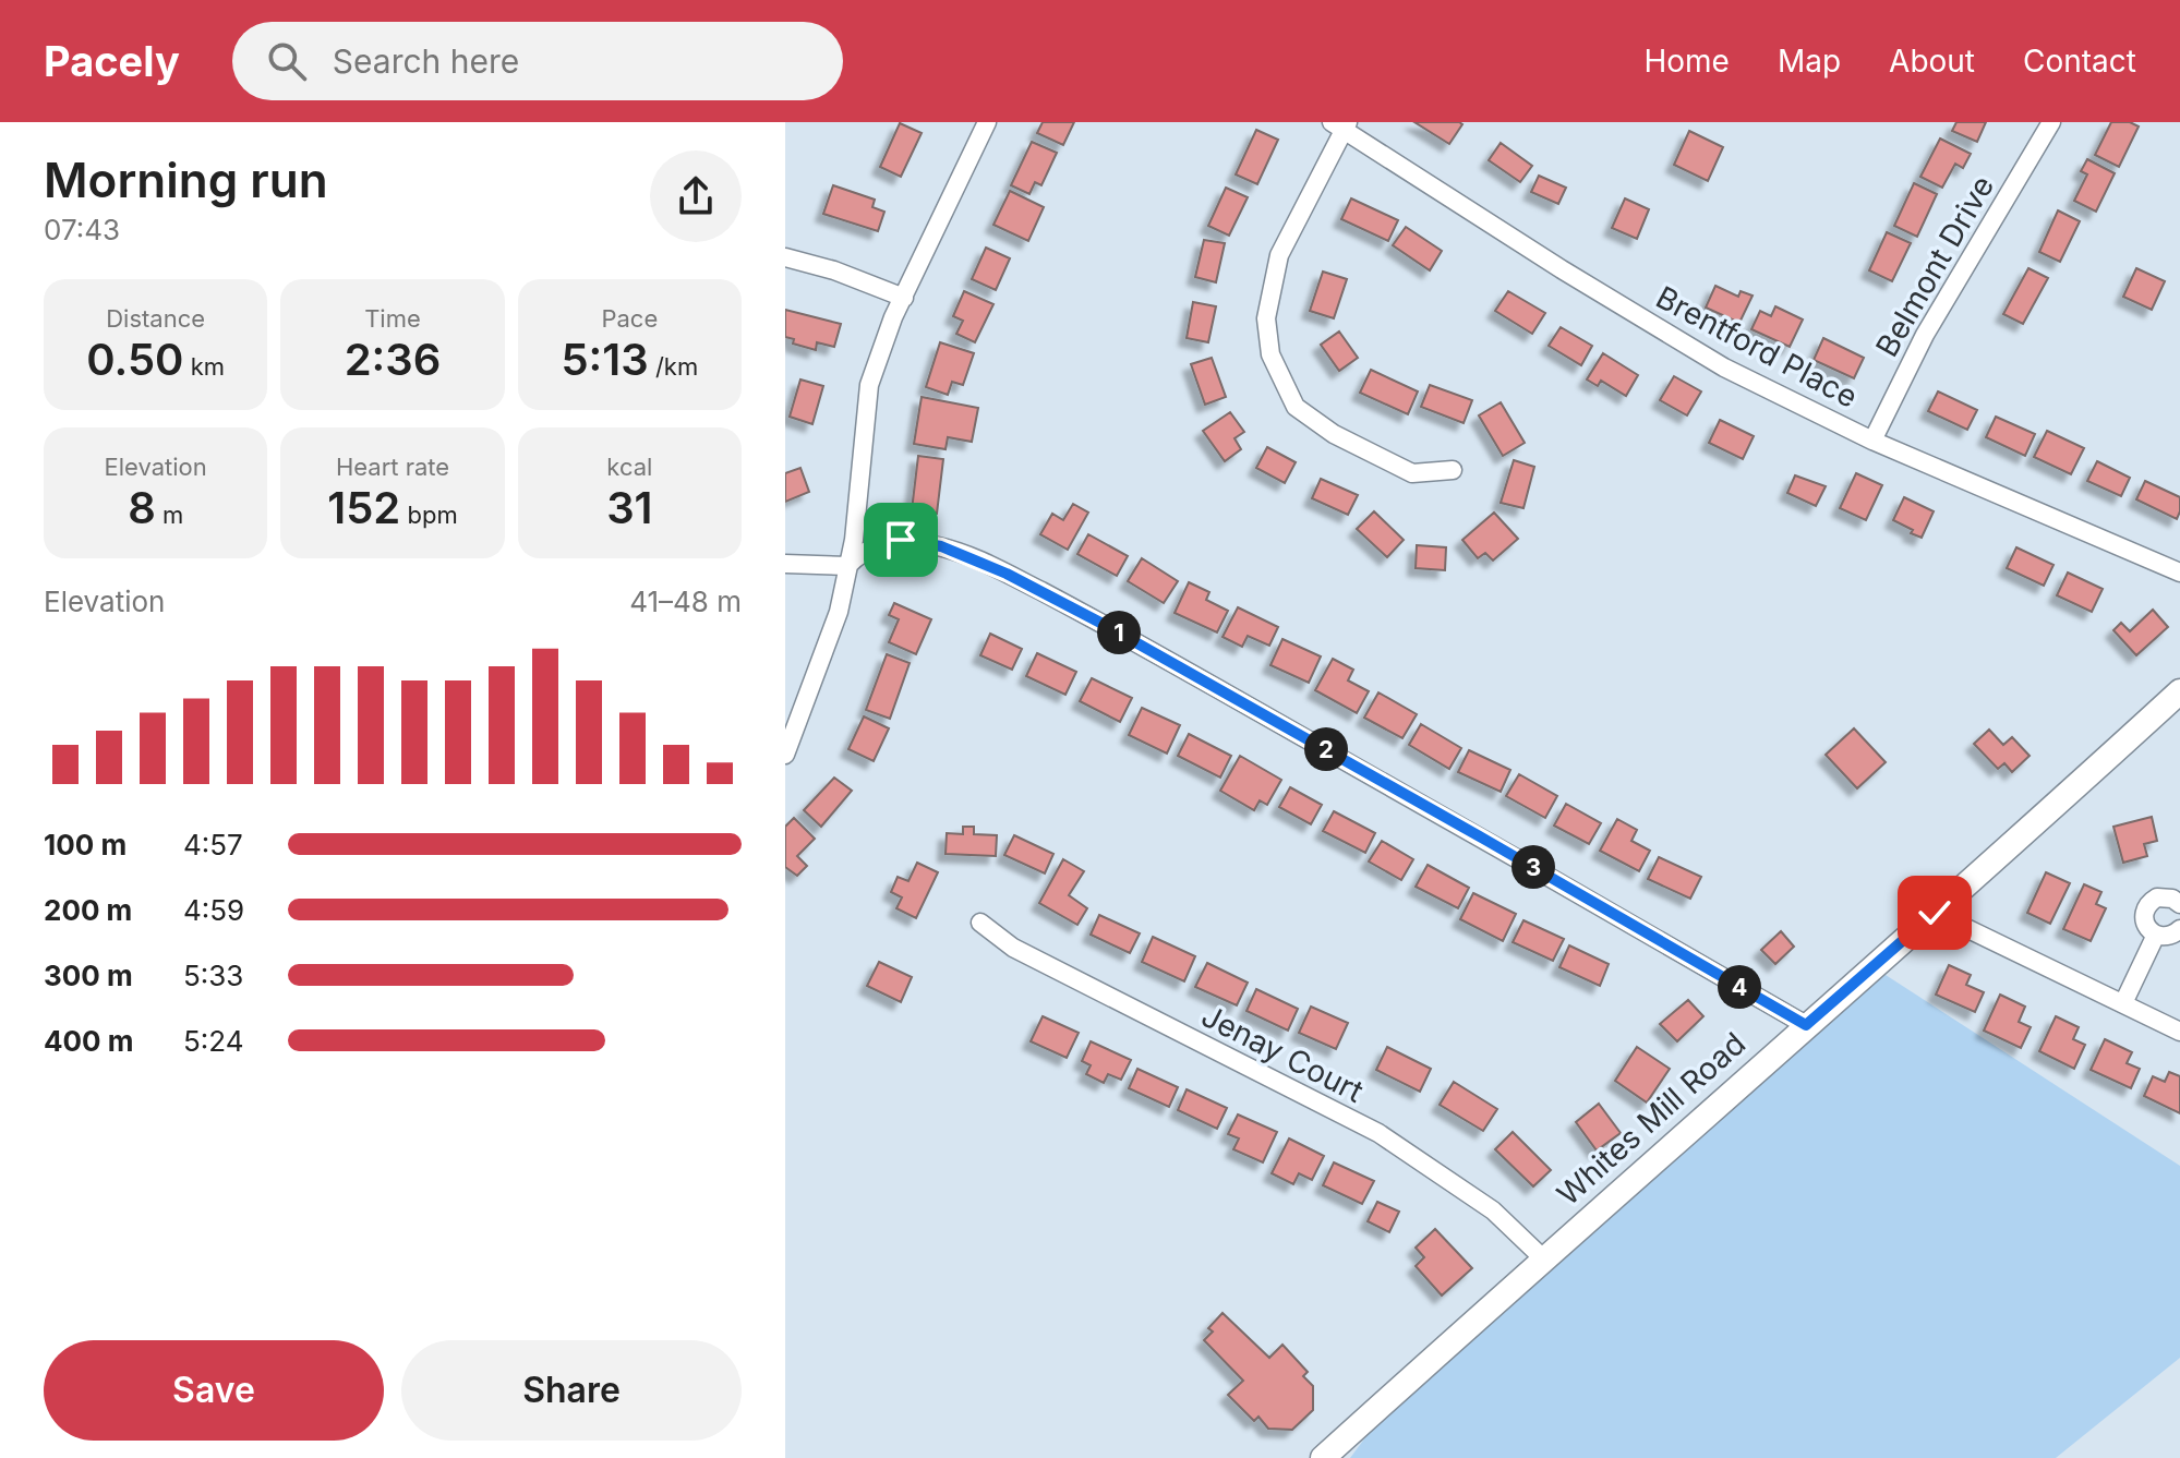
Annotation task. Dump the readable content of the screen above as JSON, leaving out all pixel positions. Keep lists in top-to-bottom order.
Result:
{
  "streets": {
    "street": [
      "Belmont Drive",
      "Brentford Place",
      "Jenay Court",
      "Whites Mill Road"
    ]
  },
  "crossings": [
    ["Belmont Drive", "Brentford Place"],
    ["Jenay Court", "Whites Mill Road"]
  ],
  "page": {
    "header": "Pacely",
    "search": "Search here",
    "nav": [
      "Home",
      "Map",
      "About",
      "Contact"
    ],
    "heading": ["Morning run", "07:43"],
    "stats": [
      ["Distance", "0.50 km"],
      ["Time", "2:36"],
      ["Pace", "5:13 /km"],
      ["Elevation", "8 m"],
      ["Heart rate", "152 bpm"],
      ["kcal", "31"]
    ],
    "chart": ["Elevation", "41–48 m"],
    "pins": [
      "1",
      "2",
      "3",
      "4"
    ],
    "list": [
      {
        "name": "100 m",
        "note": "4:57"
      },
      {
        "name": "200 m",
        "note": "4:59"
      },
      {
        "name": "300 m",
        "note": "5:33"
      },
      {
        "name": "400 m",
        "note": "5:24"
      }
    ],
    "buttons": ["Save", "Share"]
  }
}
